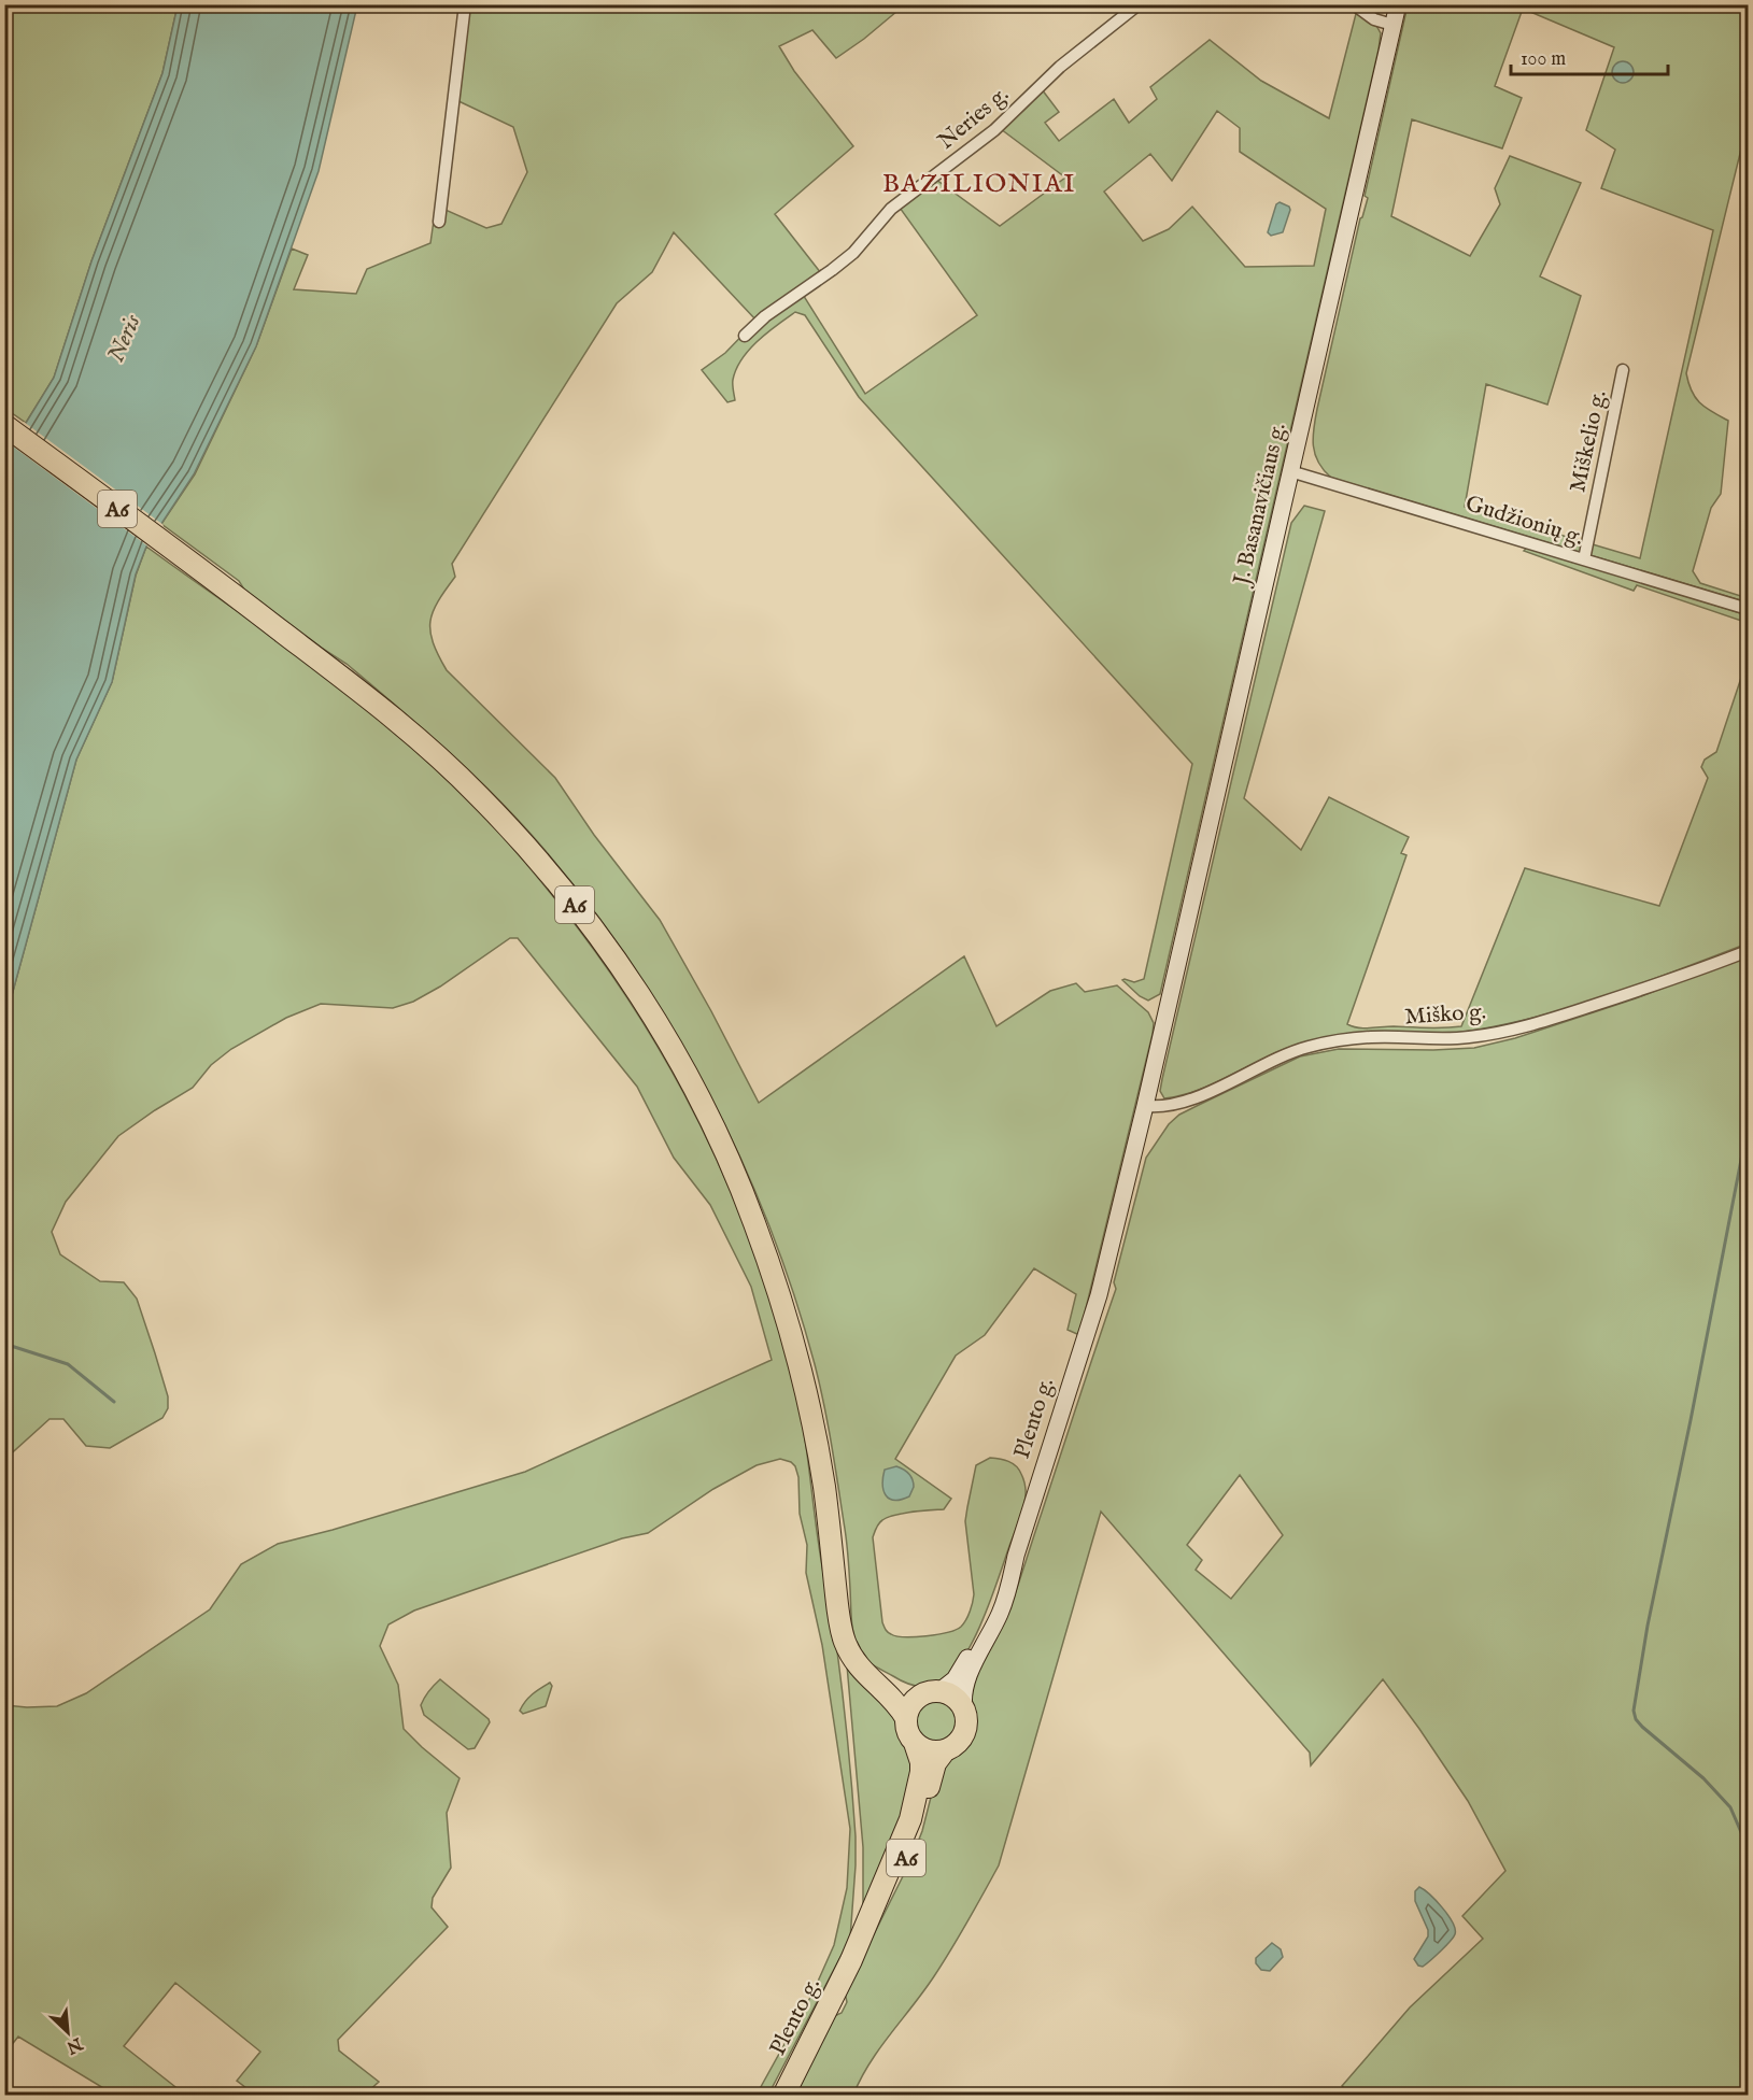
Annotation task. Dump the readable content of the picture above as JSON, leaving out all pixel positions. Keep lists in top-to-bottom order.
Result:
{
  "streets": {
    "highway": ["A6", "Plento g."],
    "main road": ["J. Basanavičiaus g."],
    "street": [
      "Neries g.",
      "Miškelio g.",
      "Gudžionių g.",
      "Miško g."
    ]
  },
  "crossings": [
    ["Miškelio g.", "Gudžionių g."],
    ["J. Basanavičiaus g.", "Gudžionių g."],
    ["J. Basanavičiaus g.", "Miško g."],
    ["J. Basanavičiaus g.", "Plento g."],
    ["A6", "Plento g."],
    ["Miško g.", "Plento g."]
  ],
  "districts": ["BAZILIONIAI"],
  "water": ["Neris"],
  "scale_bar": "100 m",
  "north": "bottom right"
}
